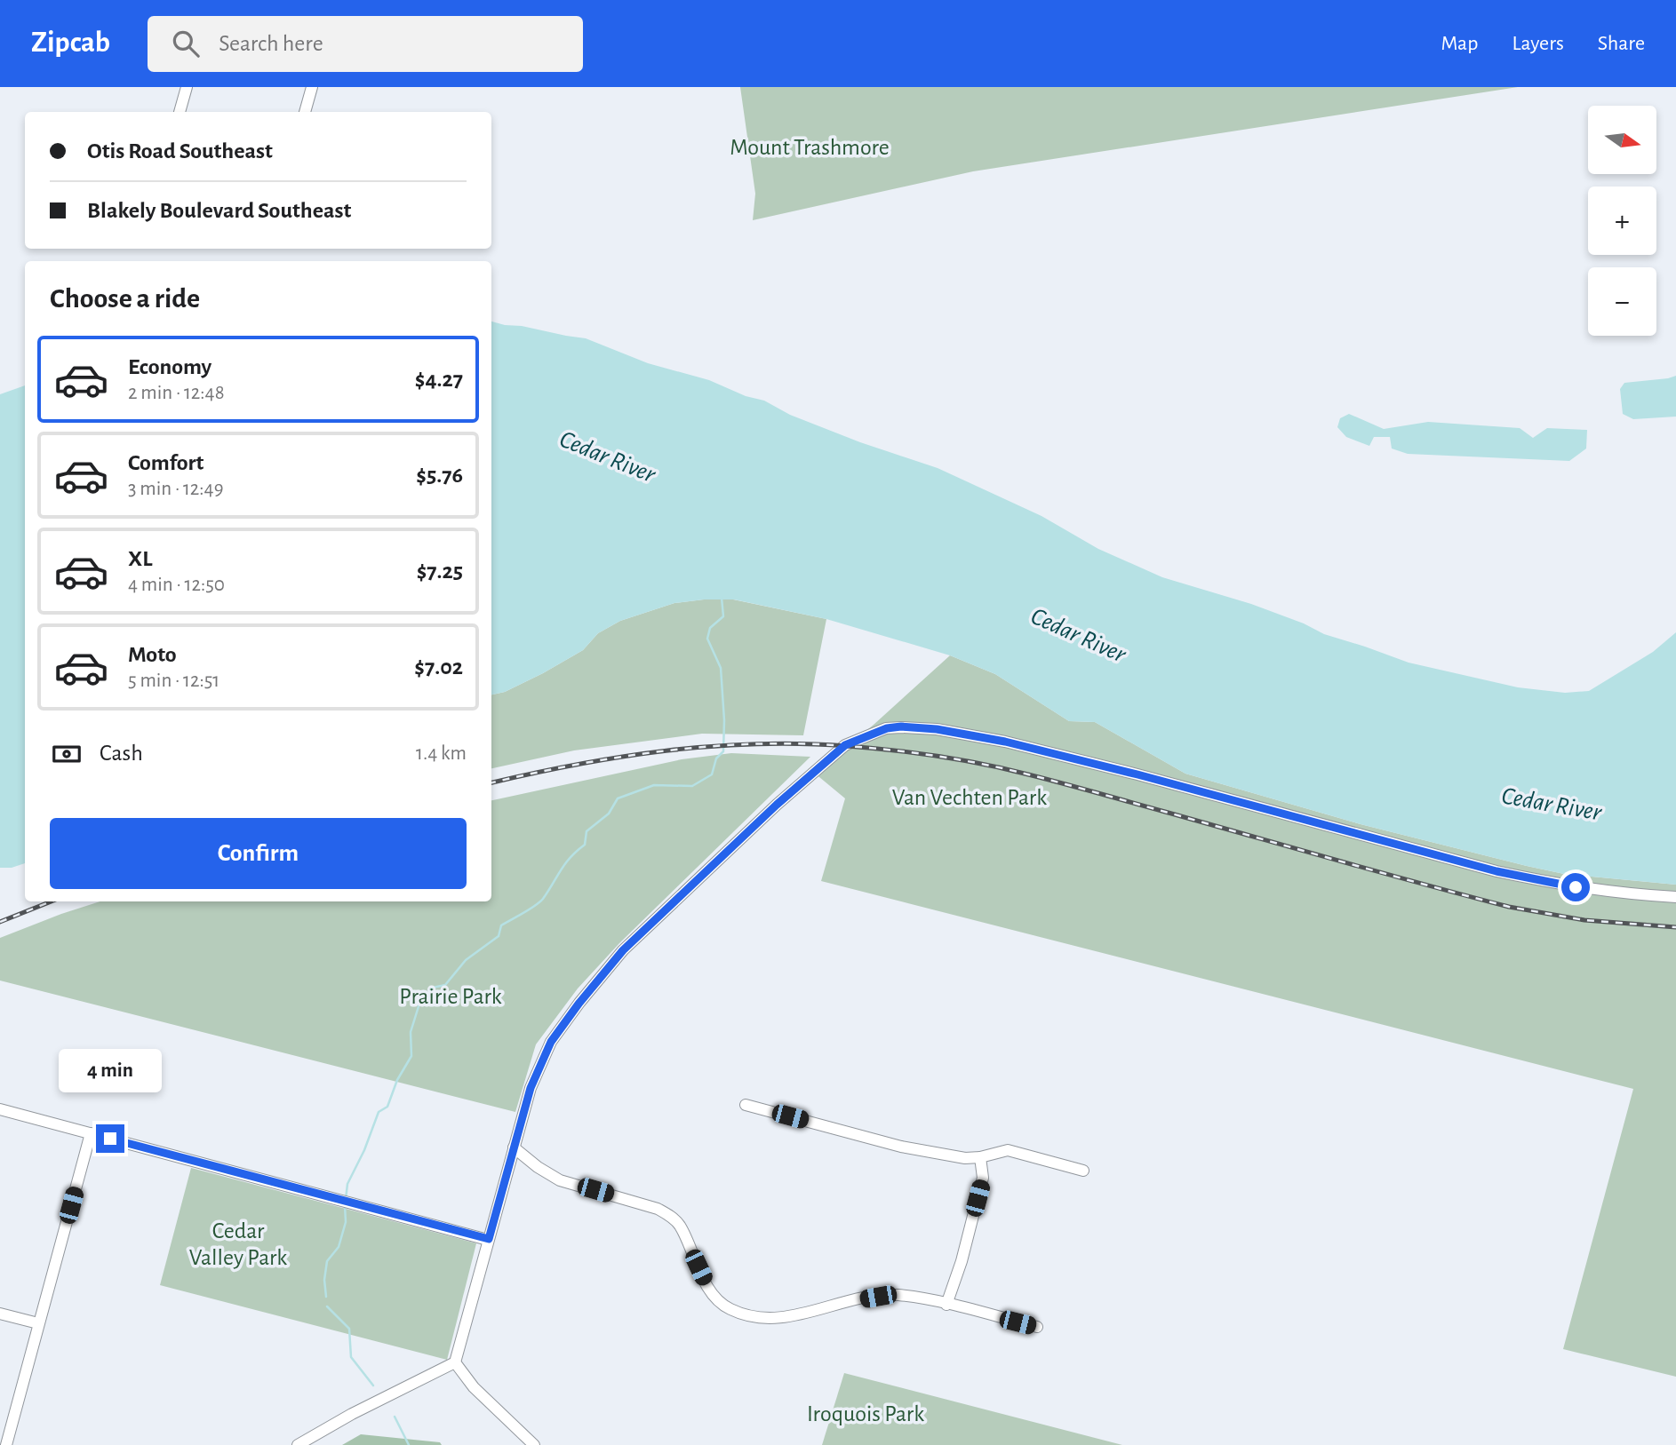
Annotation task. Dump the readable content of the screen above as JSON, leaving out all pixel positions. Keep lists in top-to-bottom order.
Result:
{
  "water": ["Cedar River"],
  "parks": [
    "Mount Trashmore",
    "Van Vechten Park",
    "Prairie Park",
    "Cedar Valley Park",
    "Iroquois Park"
  ],
  "north": "right",
  "page": {
    "header": "Zipcab",
    "search": "Search here",
    "nav": ["Map", "Layers", "Share"],
    "map_buttons": ["+", "−"],
    "banner": ["Otis Road Southeast", "Blakely Boulevard Southeast"],
    "heading": "Choose a ride",
    "list": [
      {
        "name": "Economy",
        "note": "2 min · 12:48",
        "value": "$4.27"
      },
      {
        "name": "Comfort",
        "note": "3 min · 12:49",
        "value": "$5.76"
      },
      {
        "name": "XL",
        "note": "4 min · 12:50",
        "value": "$7.25"
      },
      {
        "name": "Moto",
        "note": "5 min · 12:51",
        "value": "$7.02"
      }
    ],
    "pay": ["Cash", "1.4 km"],
    "buttons": "Confirm",
    "bubble": "4 min"
  }
}
